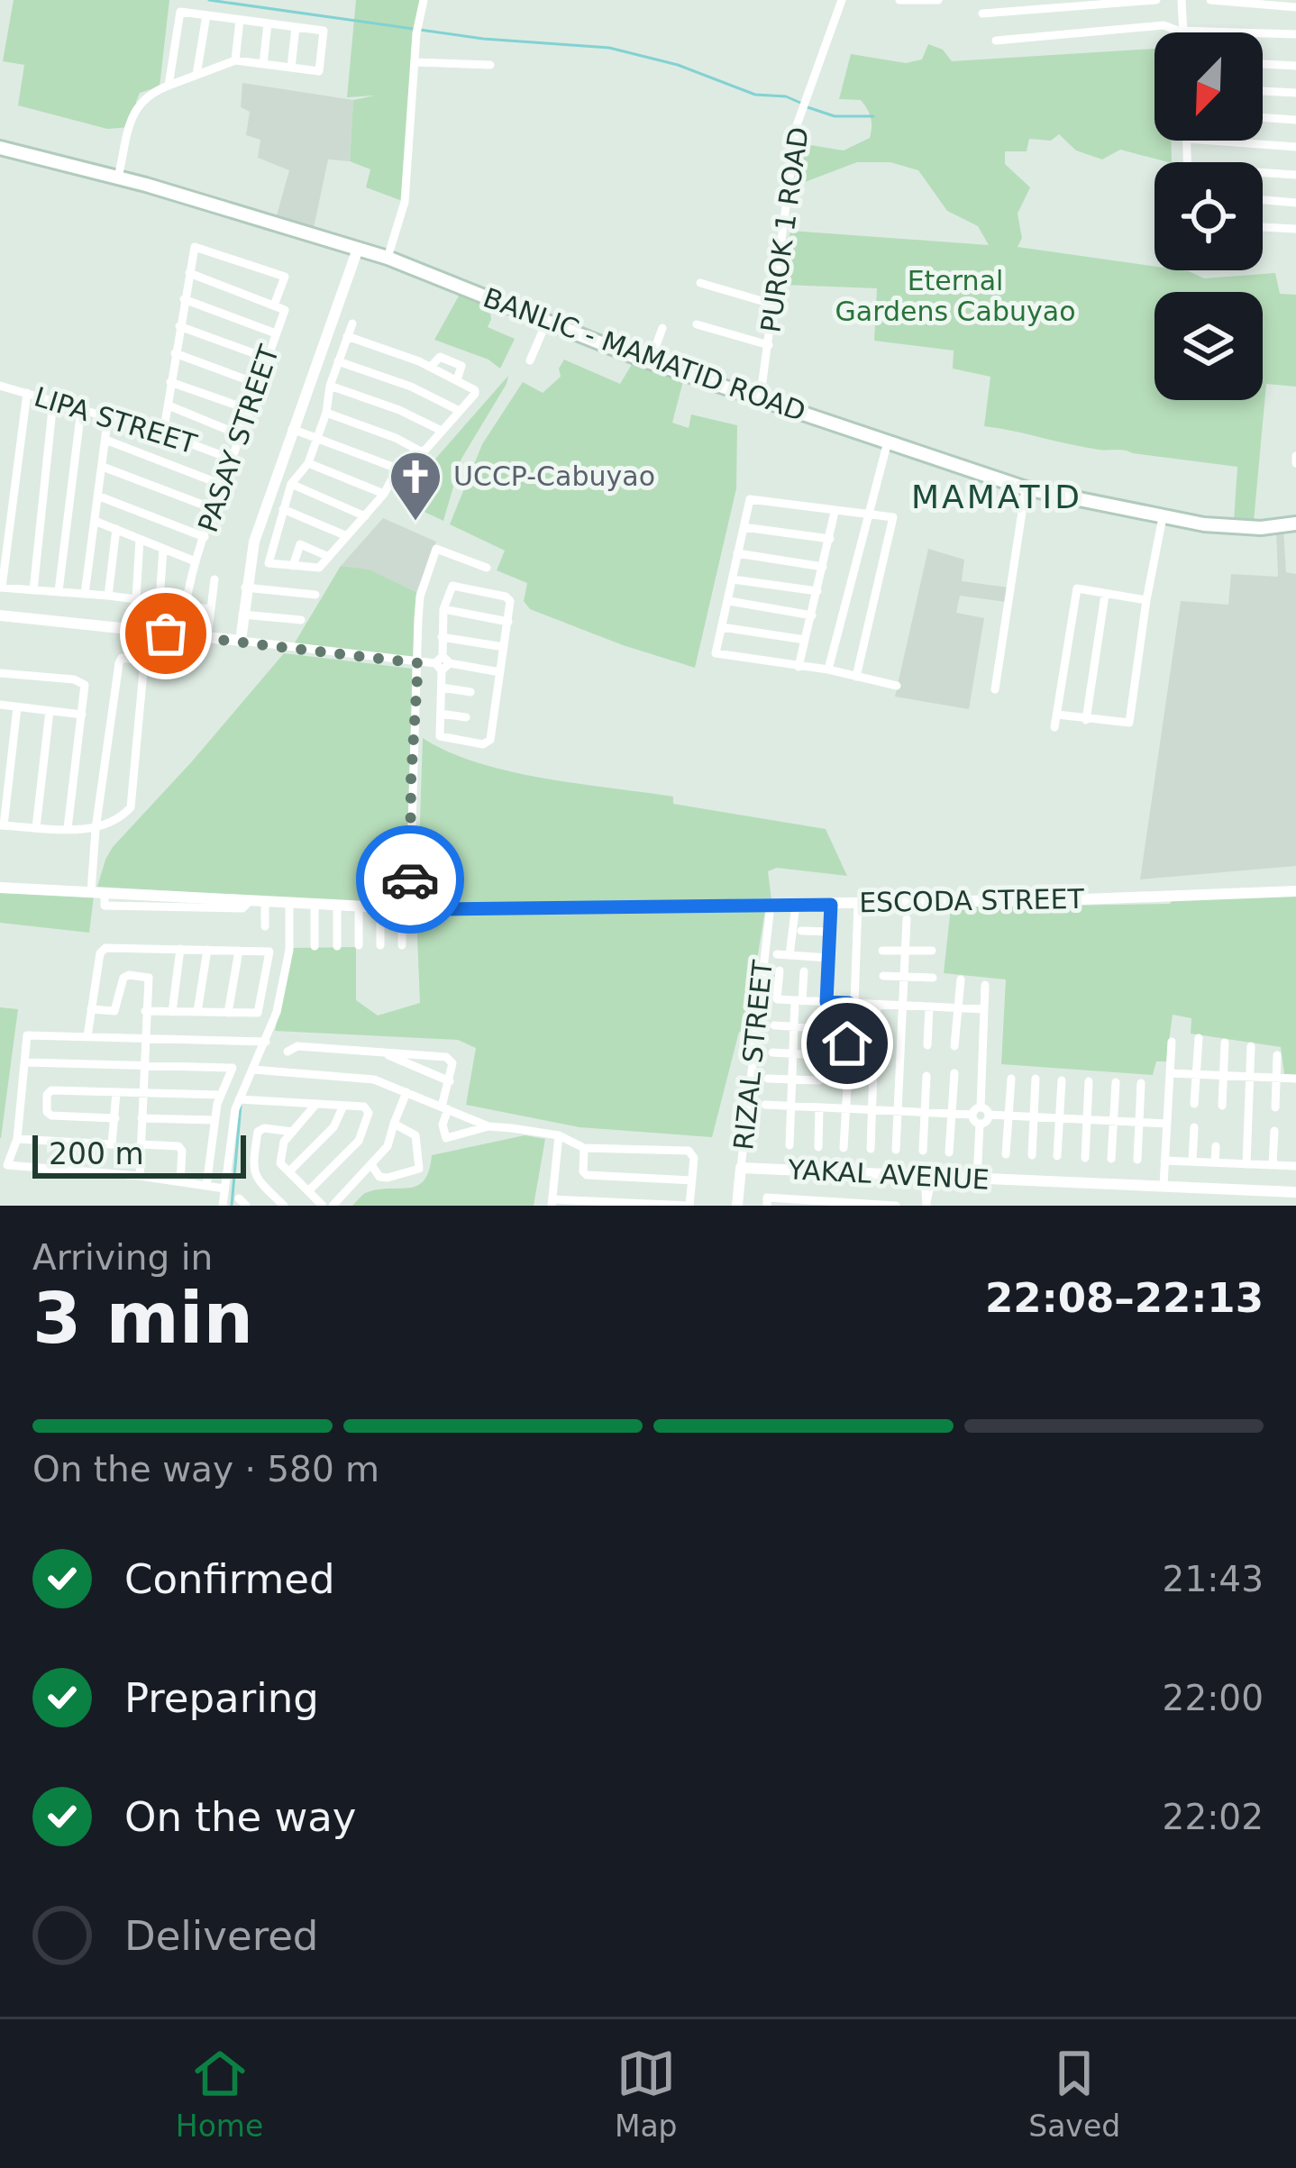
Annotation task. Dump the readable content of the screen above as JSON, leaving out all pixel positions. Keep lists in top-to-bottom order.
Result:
{
  "streets": {
    "main road": ["BANLIC - MAMATID ROAD"],
    "street": [
      "PUROK 1 ROAD",
      "LIPA STREET",
      "PASAY STREET",
      "ESCODA STREET",
      "RIZAL STREET",
      "YAKAL AVENUE"
    ]
  },
  "crossings": [
    ["PUROK 1 ROAD", "BANLIC - MAMATID ROAD"],
    ["LIPA STREET", "PASAY STREET"],
    ["ESCODA STREET", "RIZAL STREET"],
    ["RIZAL STREET", "YAKAL AVENUE"]
  ],
  "districts": ["MAMATID"],
  "parks": ["Eternal Gardens Cabuyao"],
  "places": {
    "church": ["UCCP-Cabuyao"]
  },
  "scale_bar": "200 m",
  "north": "bottom left",
  "page": {
    "scale": "200 m",
    "heading": ["3 min", "Arriving in", "22:08–22:13"],
    "bar": "On the way · 580 m",
    "list": [
      ["Confirmed", "21:43"],
      ["Preparing", "22:00"],
      ["On the way", "22:02"],
      "Delivered"
    ],
    "tabs": ["Home", "Map", "Saved"]
  }
}
